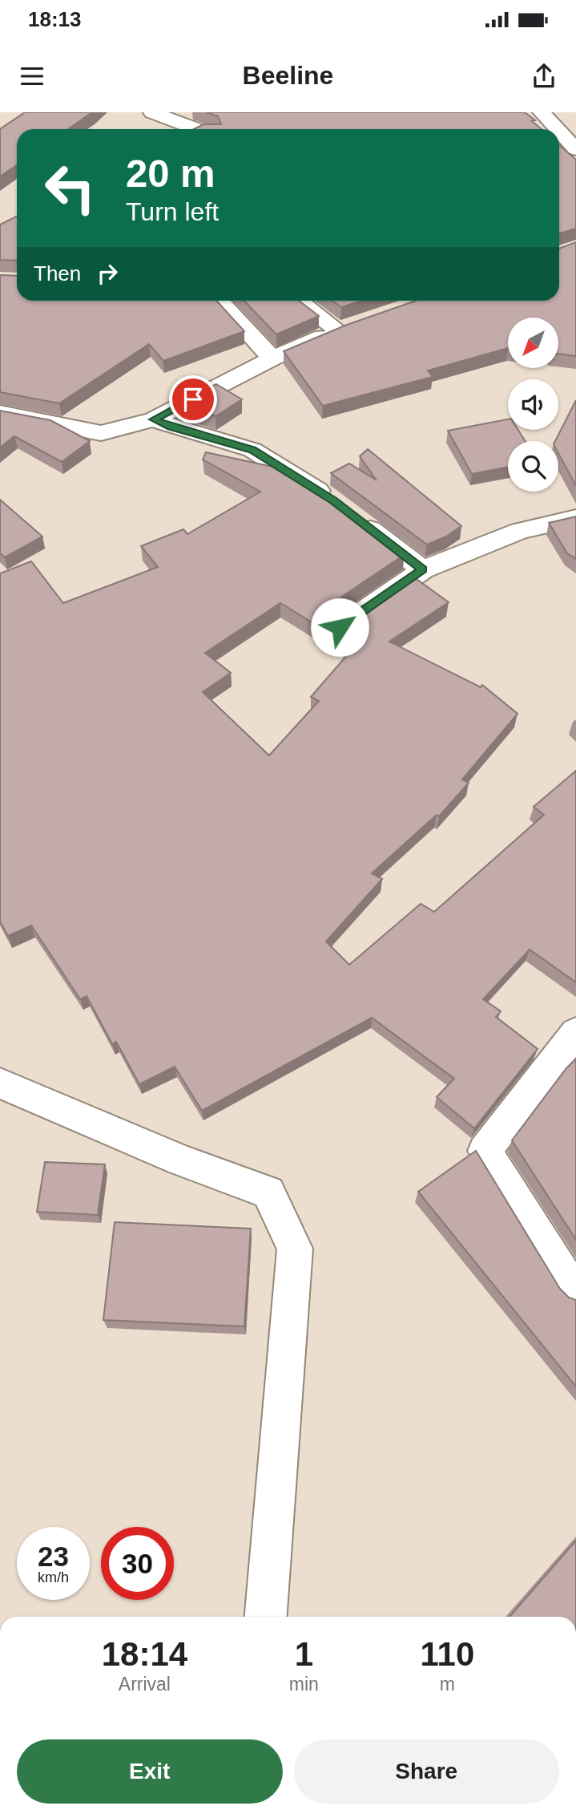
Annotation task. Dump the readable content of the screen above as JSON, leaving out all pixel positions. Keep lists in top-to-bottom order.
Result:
{
  "north": "bottom left",
  "page": {
    "status": "18:13",
    "header": "Beeline",
    "turn": ["20 m", "Turn left"],
    "then": "Then",
    "speed": "23 km/h",
    "limit": "30",
    "eta": [
      "18:14",
      "Arrival",
      "1",
      "min",
      "110",
      "m"
    ],
    "buttons": ["Exit", "Share"]
  }
}
